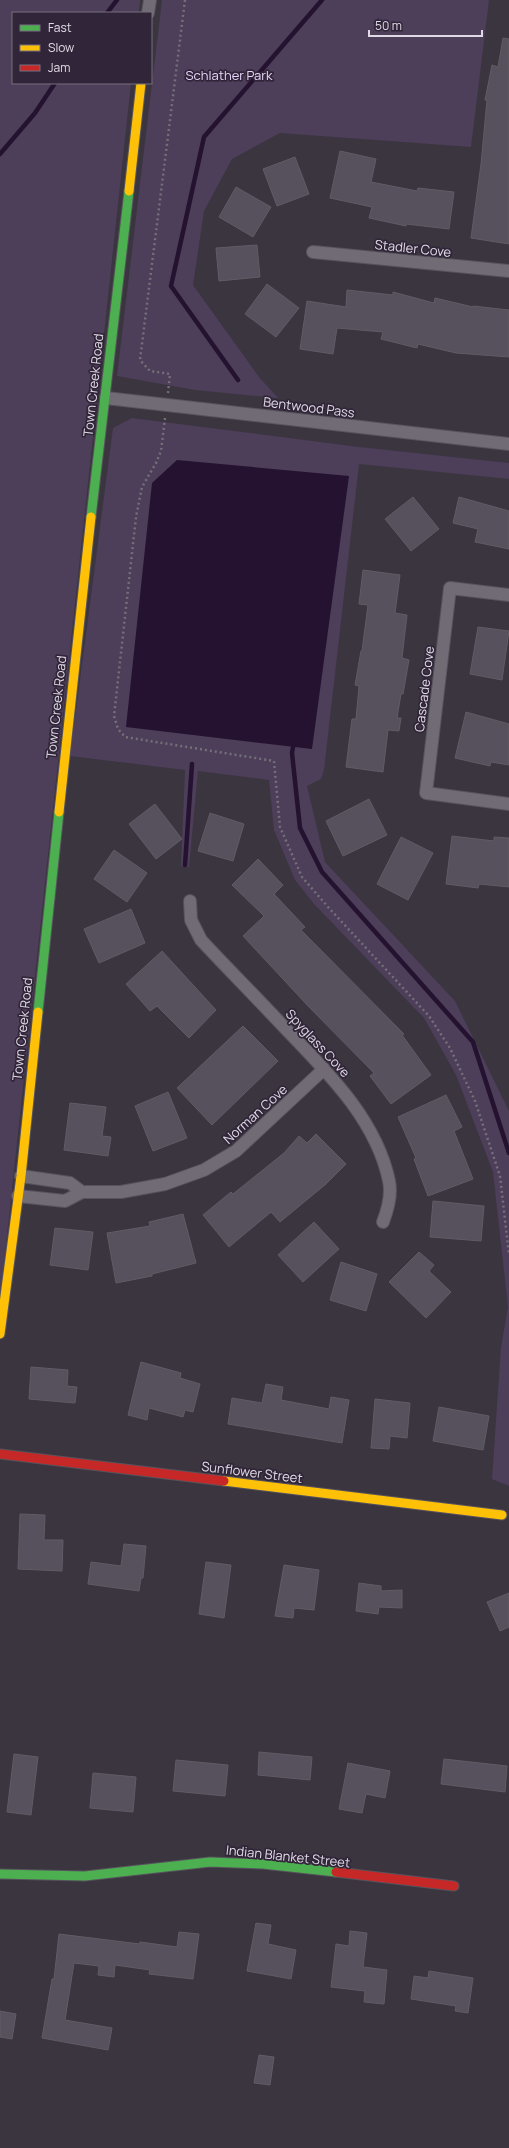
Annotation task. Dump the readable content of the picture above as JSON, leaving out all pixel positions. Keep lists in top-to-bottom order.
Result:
{
  "streets": {
    "street": [
      "Stadler Cove",
      "Town Creek Road",
      "Bentwood Pass",
      "Cascade Cove",
      "Spyglass Cove",
      "Norman Cove",
      "Sunflower Street",
      "Indian Blanket Street"
    ]
  },
  "crossings": [
    ["Town Creek Road", "Bentwood Pass"],
    ["Town Creek Road", "Norman Cove"],
    ["Spyglass Cove", "Norman Cove"]
  ],
  "parks": ["Schlather Park"],
  "legend": ["Fast", "Slow", "Jam"],
  "scale_bar": "50 m"
}
